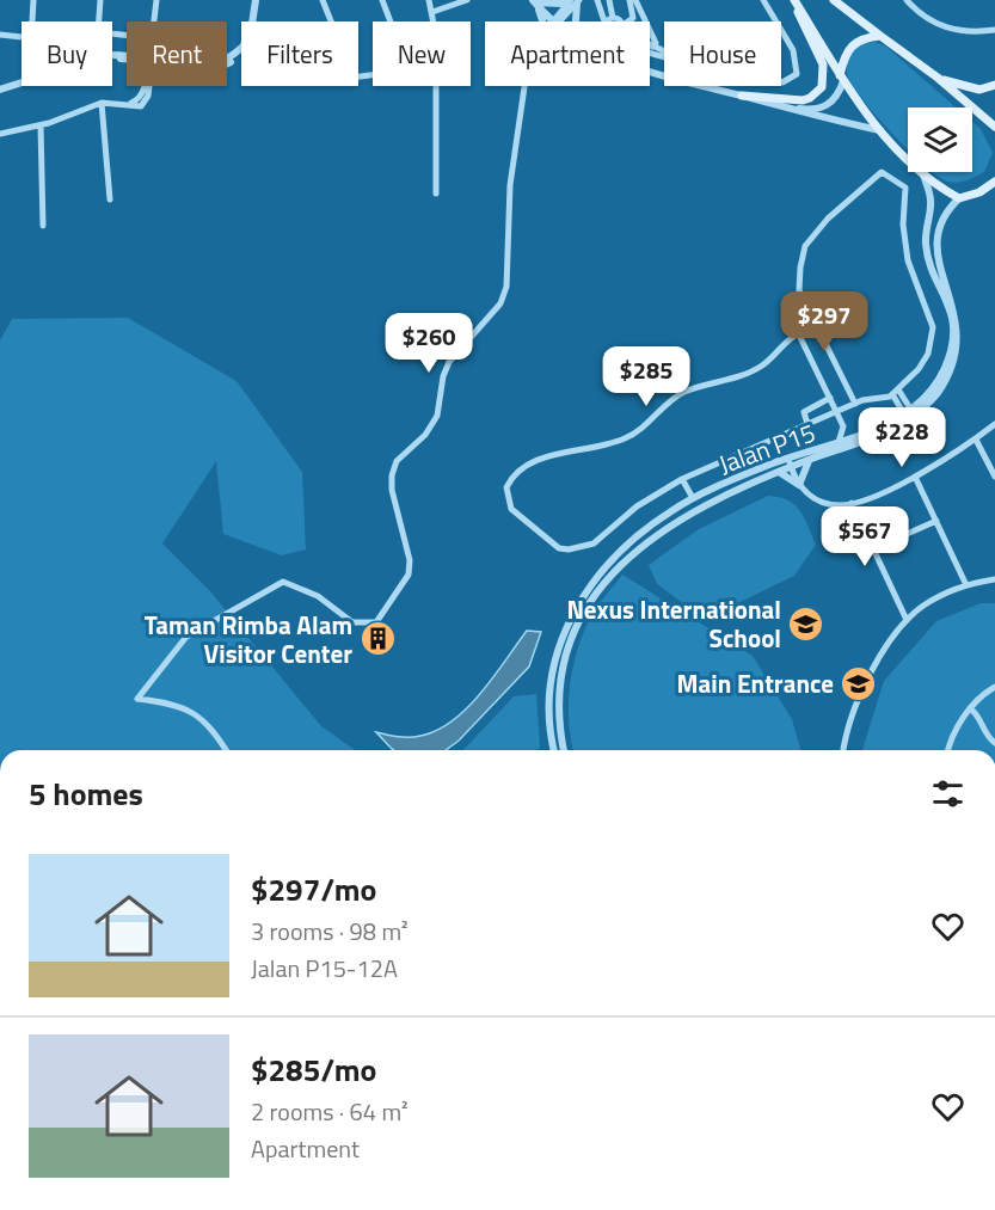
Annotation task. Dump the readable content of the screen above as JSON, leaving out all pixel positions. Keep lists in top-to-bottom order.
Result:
{
  "streets": {
    "street": ["Jalan P15"]
  },
  "places": {
    "school or university": ["Nexus International School", "Main Entrance"],
    "building": ["Taman Rimba Alam Visitor Center"]
  },
  "page": {
    "chip": [
      "Buy",
      "Rent",
      "Filters",
      "New",
      "Apartment",
      "House"
    ],
    "price": [
      "$297",
      "$260",
      "$285",
      "$228",
      "$567"
    ],
    "heading": "5 homes",
    "list": [
      {
        "name": "$297/mo",
        "note": "3 rooms · 98 m² · Jalan P15-12A"
      },
      {
        "name": "$285/mo",
        "note": "2 rooms · 64 m² · Apartment"
      }
    ]
  }
}
